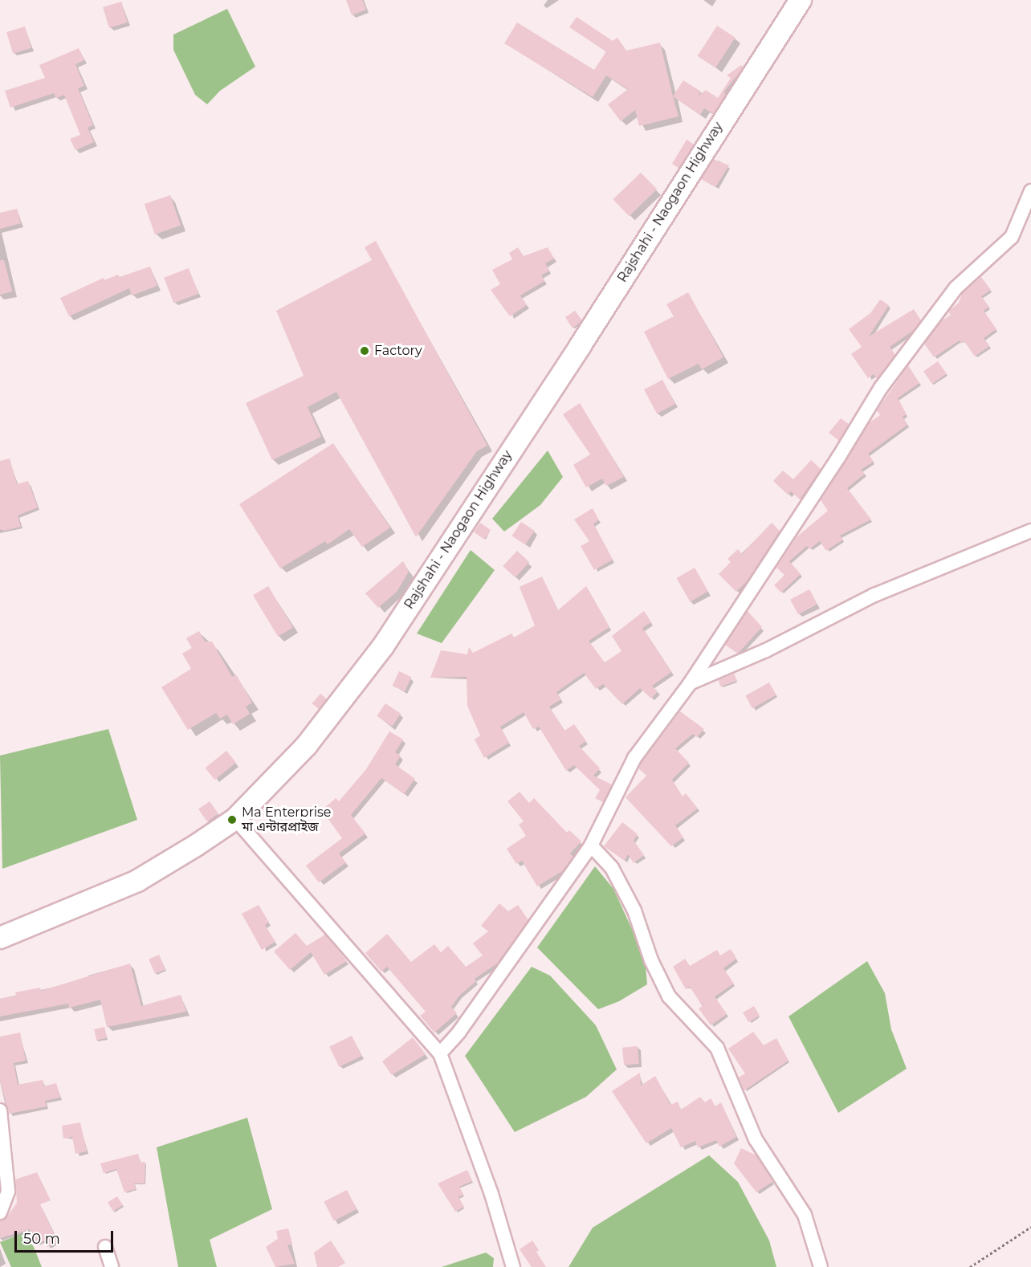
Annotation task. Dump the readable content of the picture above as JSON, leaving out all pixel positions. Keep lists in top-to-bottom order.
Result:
{
  "streets": {
    "main road": ["Rajshahi - Naogaon Highway"]
  },
  "places": ["Factory", "Ma Enterprise মা এন্টারপ্রাইজ"],
  "scale_bar": "50 m"
}
